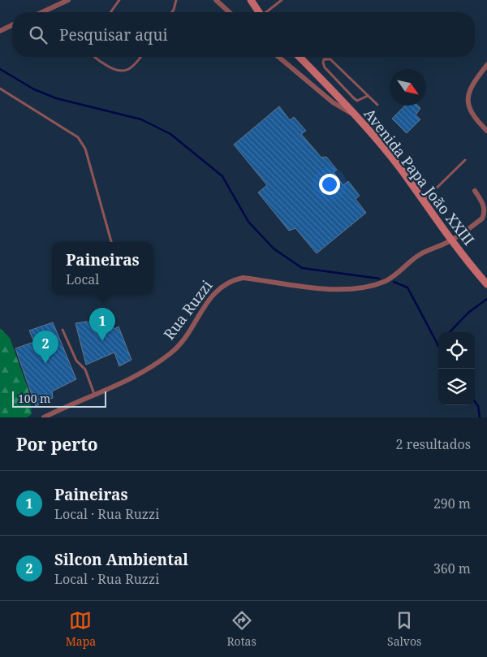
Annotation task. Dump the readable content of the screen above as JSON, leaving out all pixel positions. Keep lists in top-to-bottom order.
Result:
{
  "streets": {
    "street": ["Avenida Papa João XXIII", "Rua Ruzzi"]
  },
  "crossings": [
    ["Avenida Papa João XXIII", "Rua Ruzzi"]
  ],
  "scale_bar": "100 m",
  "north": "bottom right",
  "page": {
    "search": "Pesquisar aqui",
    "popup": ["Paineiras", "Local"],
    "pins": ["1", "2"],
    "scale": "100 m",
    "heading": ["Por perto", "2 resultados"],
    "list": [
      {
        "mark": "1",
        "name": "Paineiras",
        "note": "Local · Rua Ruzzi",
        "value": "290 m"
      },
      {
        "mark": "2",
        "name": "Silcon Ambiental",
        "note": "Local · Rua Ruzzi",
        "value": "360 m"
      }
    ],
    "nav": ["Mapa", "Rotas", "Salvos"]
  }
}
